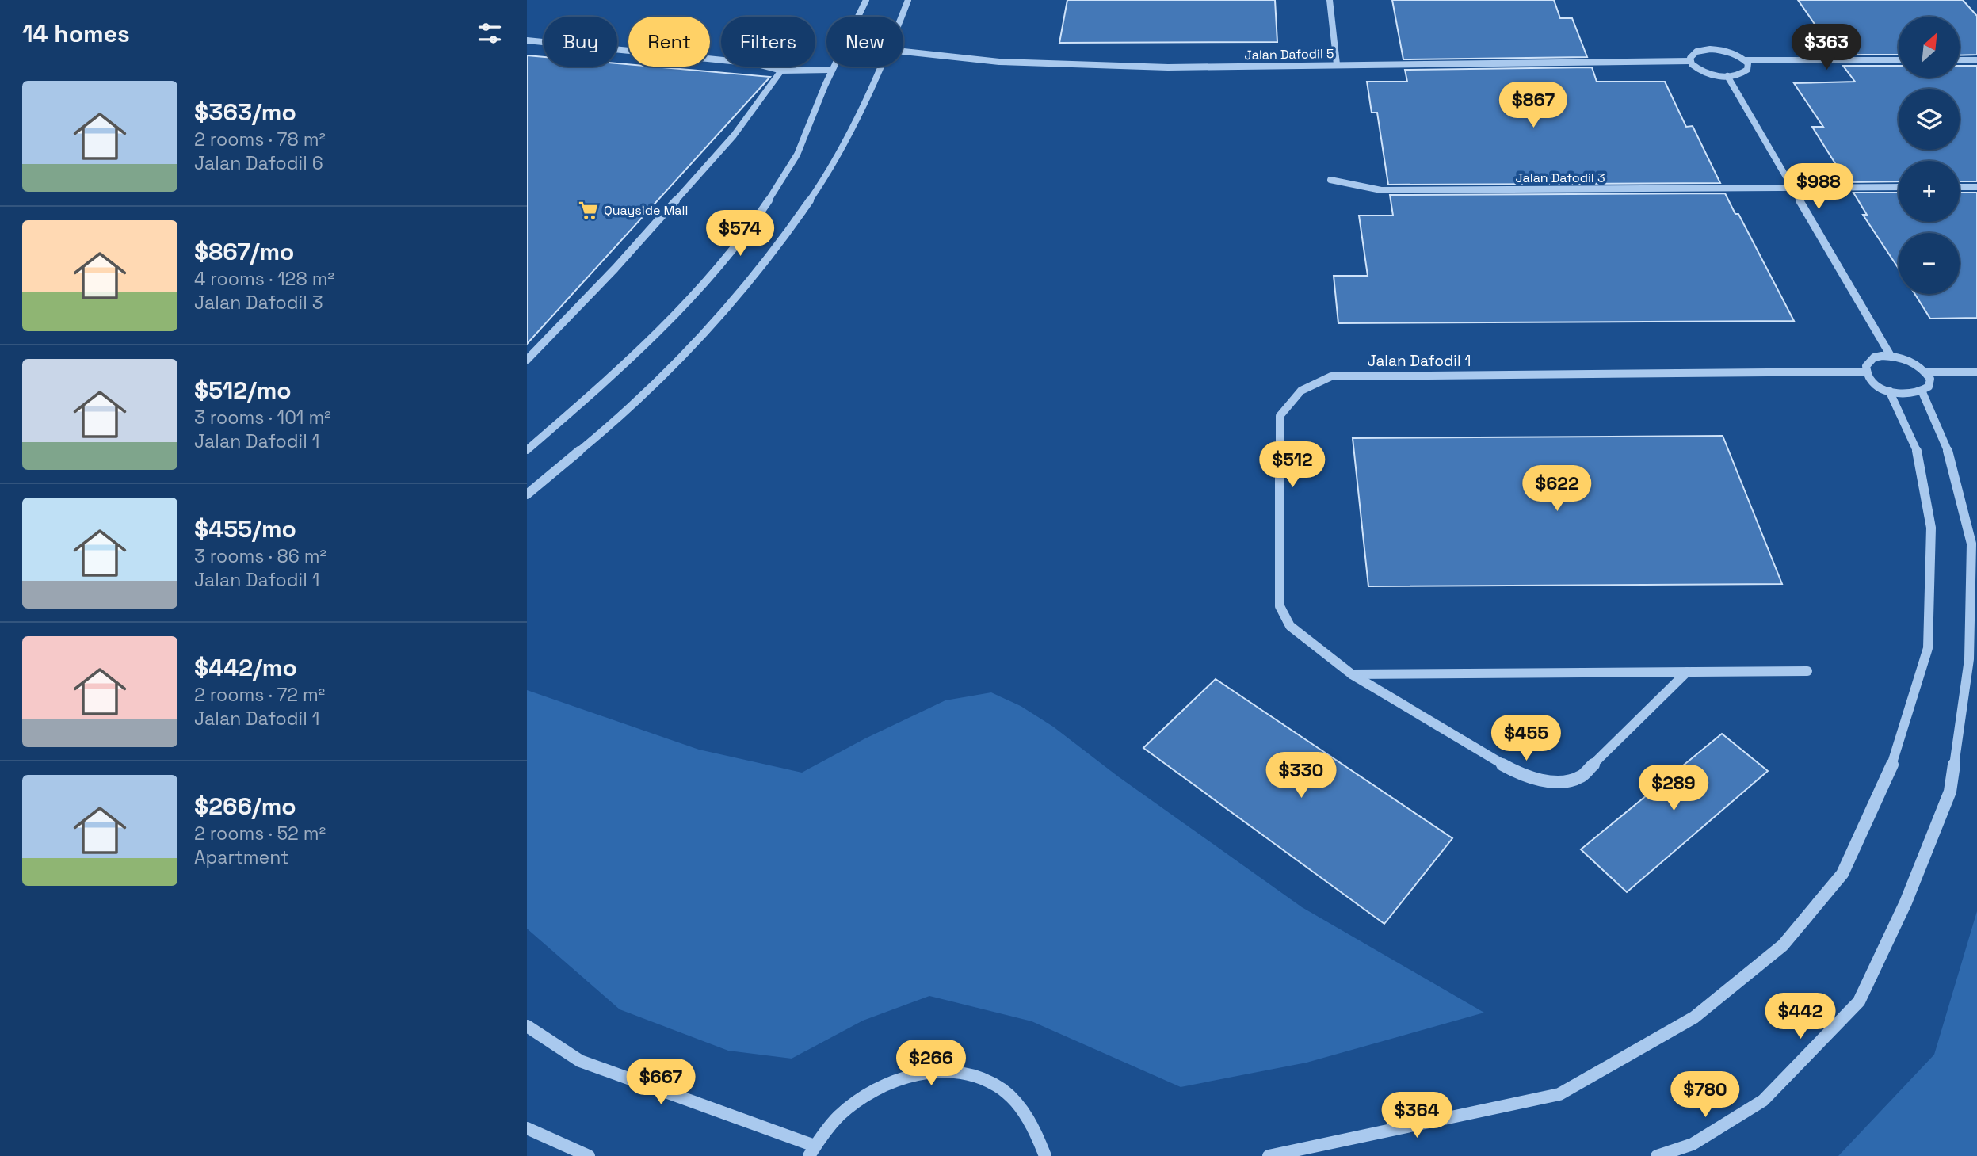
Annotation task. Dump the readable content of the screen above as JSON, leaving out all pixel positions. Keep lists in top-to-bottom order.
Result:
{
  "streets": {
    "street": ["Jalan Dafodil 5", "Jalan Dafodil 3", "Jalan Dafodil 1"]
  },
  "places": {
    "supermarket": ["Quayside Mall"]
  },
  "north": "top right",
  "page": {
    "heading": "14 homes",
    "map_buttons": ["+", "−"],
    "chip": [
      "Buy",
      "Rent",
      "Filters",
      "New"
    ],
    "price": [
      "$363",
      "$867",
      "$988",
      "$574",
      "$512",
      "$622",
      "$455",
      "$330",
      "$289",
      "$442",
      "$266",
      "$667",
      "$780",
      "$364"
    ],
    "list": [
      {
        "name": "$363/mo",
        "note": "2 rooms · 78 m² · Jalan Dafodil 6"
      },
      {
        "name": "$867/mo",
        "note": "4 rooms · 128 m² · Jalan Dafodil 3"
      },
      {
        "name": "$512/mo",
        "note": "3 rooms · 101 m² · Jalan Dafodil 1"
      },
      {
        "name": "$455/mo",
        "note": "3 rooms · 86 m² · Jalan Dafodil 1"
      },
      {
        "name": "$442/mo",
        "note": "2 rooms · 72 m² · Jalan Dafodil 1"
      },
      {
        "name": "$266/mo",
        "note": "2 rooms · 52 m² · Apartment"
      }
    ]
  }
}
